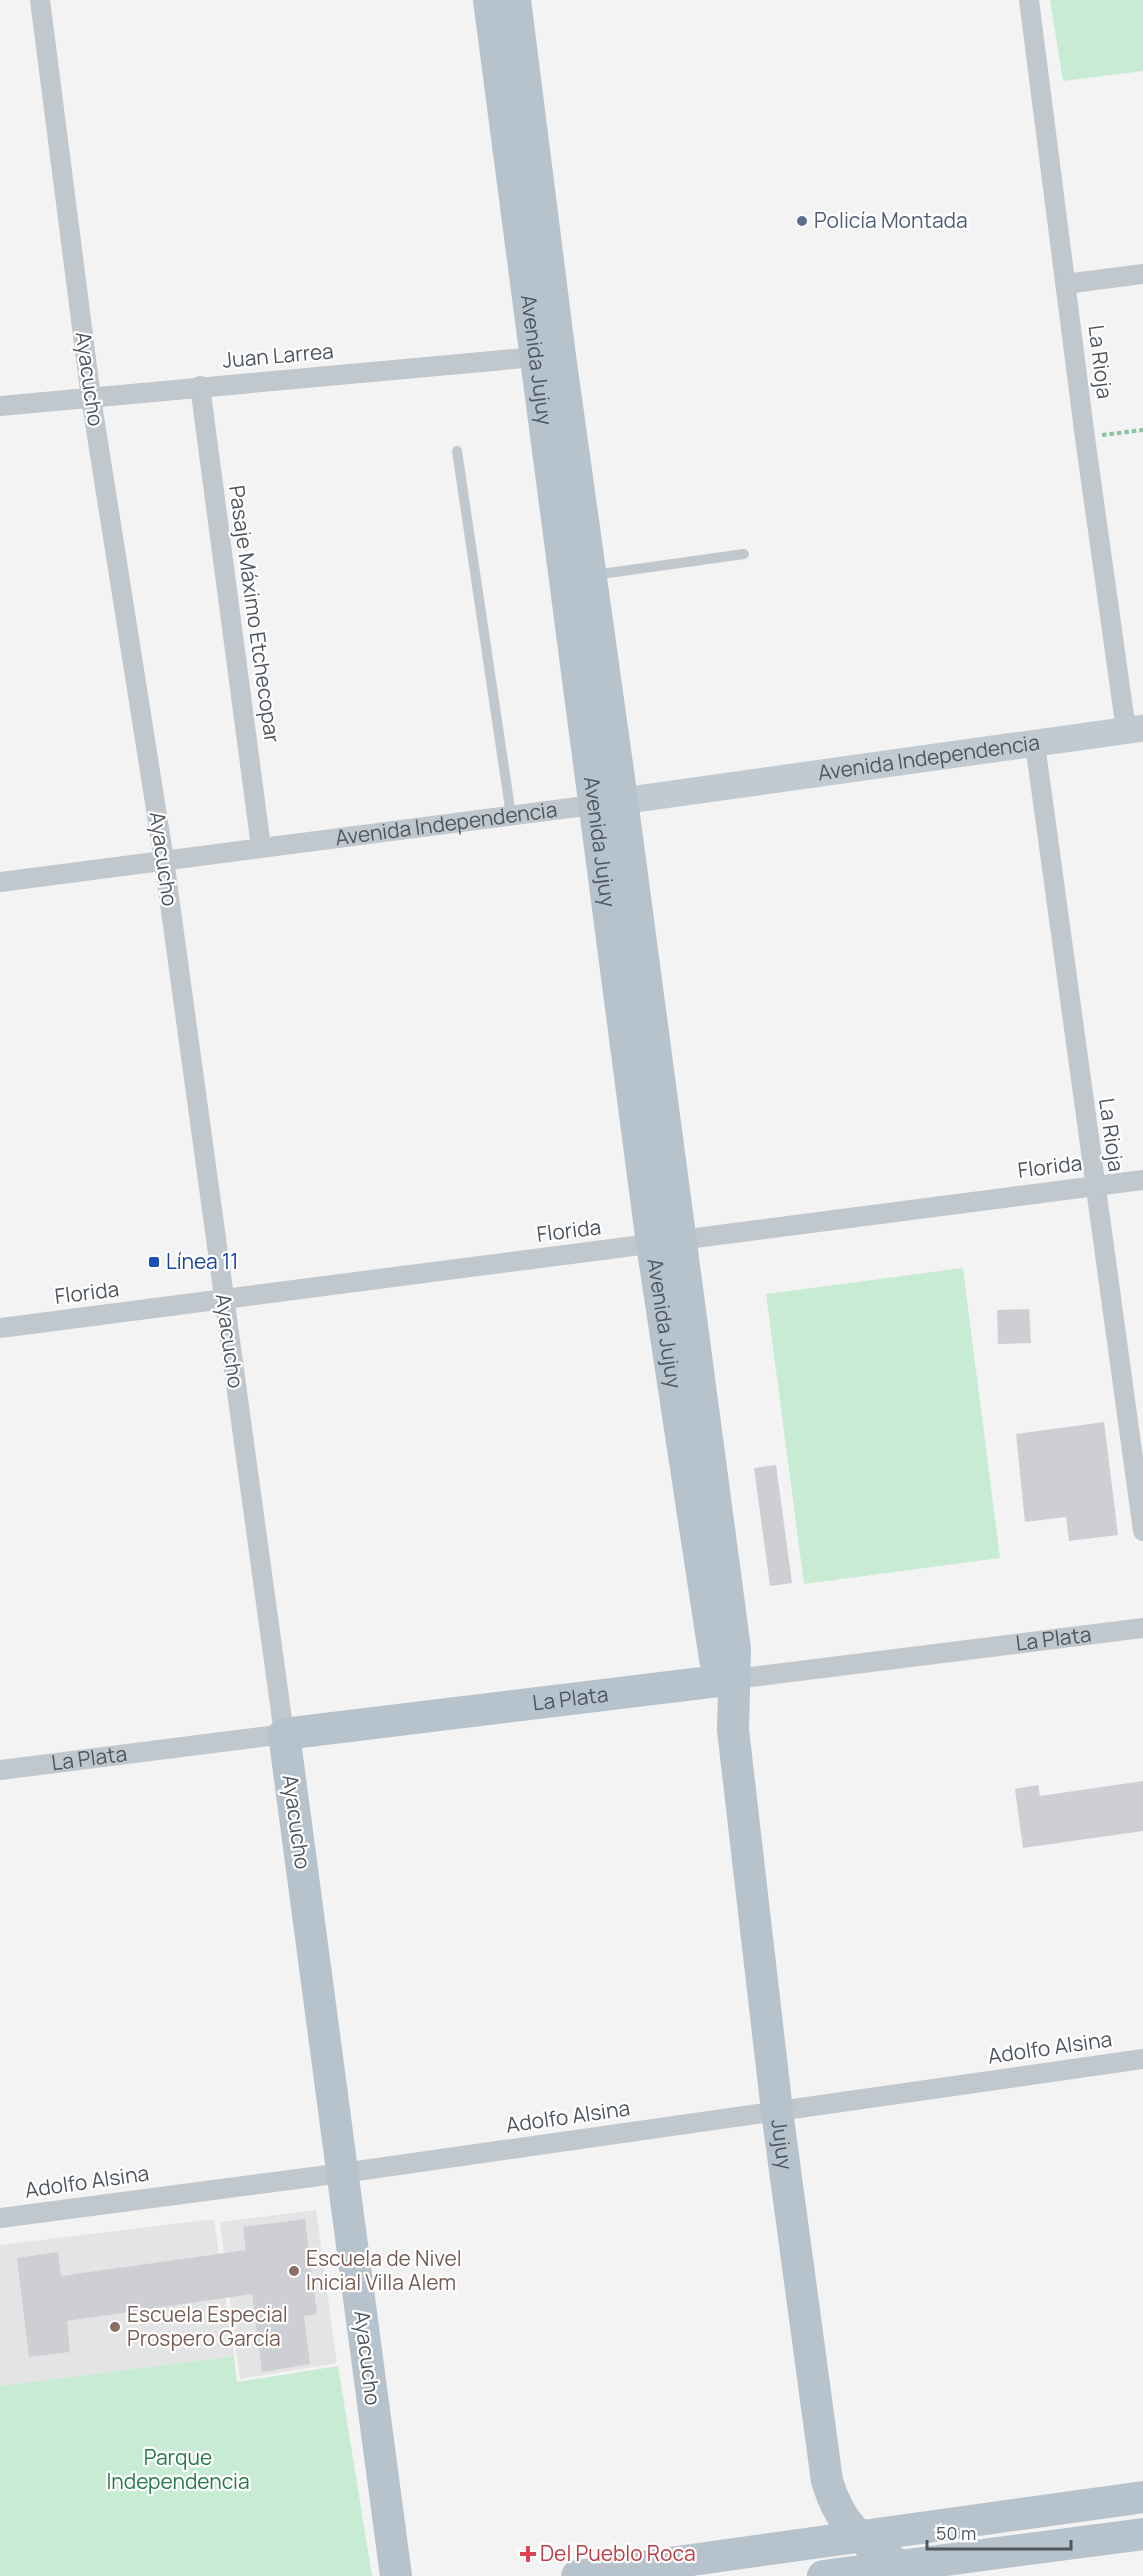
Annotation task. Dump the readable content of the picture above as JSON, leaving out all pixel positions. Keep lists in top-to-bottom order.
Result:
{
  "streets": {
    "main road": [
      "Avenida Jujuy",
      "Ayacucho",
      "Avenida Independencia",
      "La Plata",
      "Jujuy"
    ],
    "street": [
      "Juan Larrea",
      "La Rioja",
      "Pasaje Máximo Etchecopar",
      "Florida",
      "Adolfo Alsina"
    ]
  },
  "crossings": [
    ["Juan Larrea", "Avenida Jujuy"],
    ["Juan Larrea", "Ayacucho"],
    ["Juan Larrea", "Pasaje Máximo Etchecopar"],
    ["Avenida Jujuy", "Avenida Independencia"],
    ["Avenida Jujuy", "Florida"],
    ["Avenida Jujuy", "La Plata"],
    ["Avenida Jujuy", "Jujuy"],
    ["La Rioja", "Avenida Independencia"],
    ["La Rioja", "Florida"],
    ["Ayacucho", "Avenida Independencia"],
    ["Ayacucho", "Florida"],
    ["Ayacucho", "La Plata"],
    ["Ayacucho", "Adolfo Alsina"],
    ["Pasaje Máximo Etchecopar", "Avenida Independencia"],
    ["La Plata", "Jujuy"],
    ["Adolfo Alsina", "Jujuy"]
  ],
  "parks": ["Parque Independencia"],
  "places": {
    "other": ["Policía Montada", "Escuela de Nivel Inicial Villa Alem", "Escuela Especial Prospero García"],
    "transit": ["Línea 11"],
    "health": ["Del Pueblo Roca"]
  },
  "scale_bar": "50 m"
}
